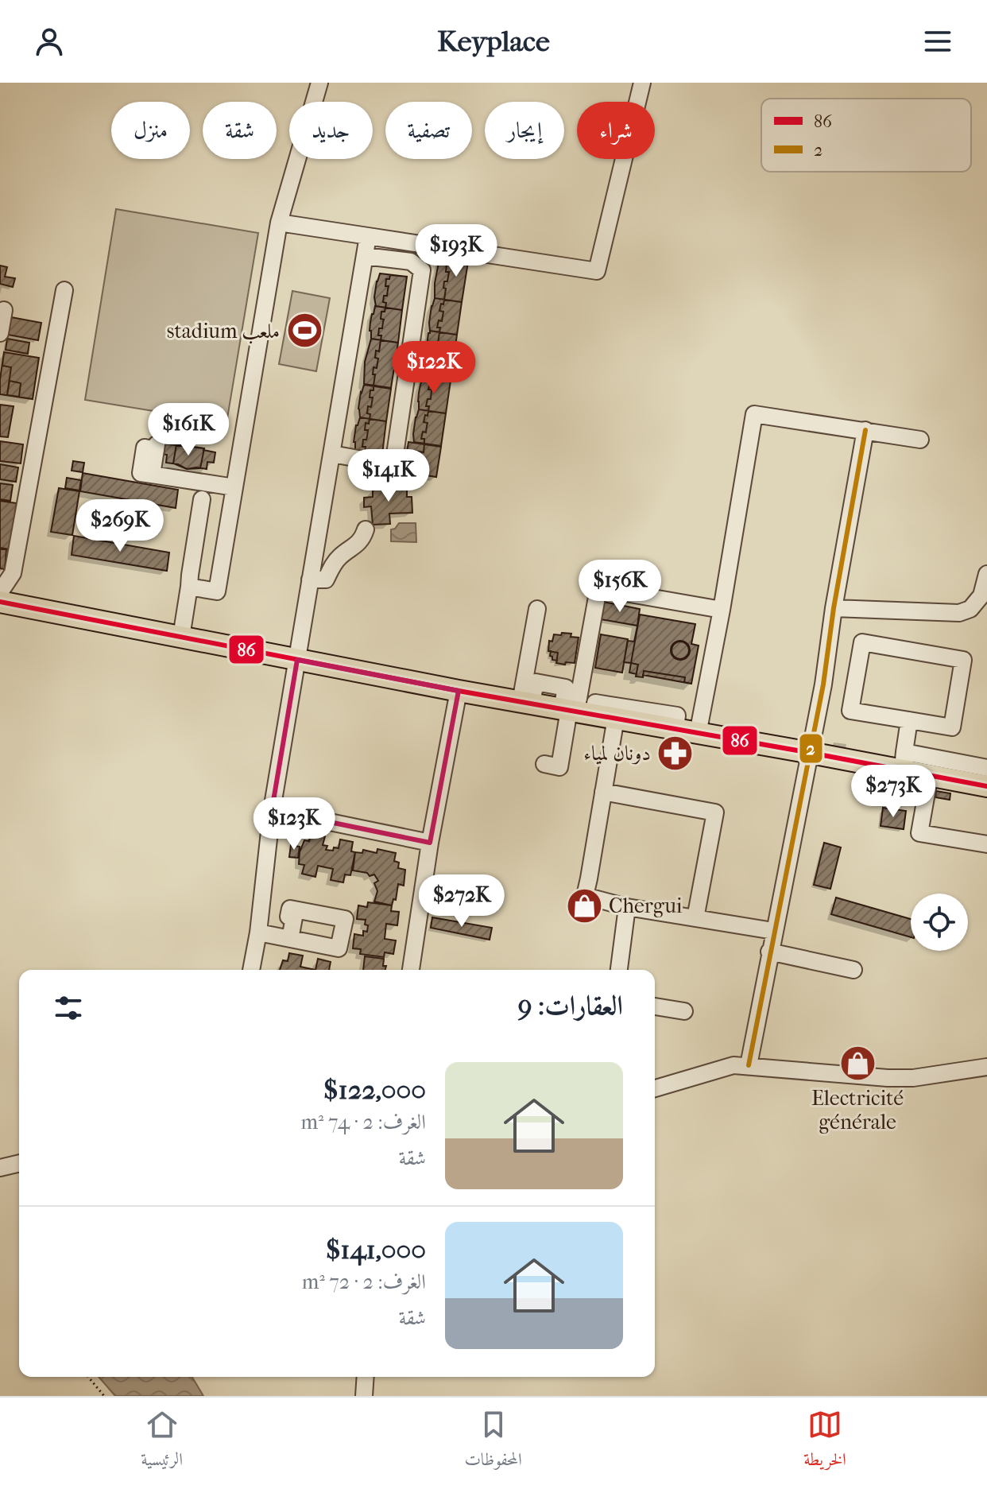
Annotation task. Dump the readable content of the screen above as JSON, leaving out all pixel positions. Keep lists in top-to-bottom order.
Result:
{
  "places": {
    "sports": ["stadium ملعب"],
    "pharmacy": ["دونان لمياء"],
    "shop": ["Chergui", "Electricité générale"]
  },
  "lines": ["transit line 2", "transit line 86"],
  "legend": ["86", "2"],
  "page": {
    "header": "Keyplace",
    "chip": [
      "شراء",
      "إيجار",
      "تصفية",
      "جديد",
      "شقة",
      "منزل"
    ],
    "price": [
      "$193K",
      "$122K",
      "$161K",
      "$141K",
      "$269K",
      "$156K",
      "$273K",
      "$123K",
      "$272K"
    ],
    "heading": "العقارات: 9",
    "list": [
      {
        "name": "$122,000",
        "note": "الغرف: 2 · 74 m² · شقة"
      },
      {
        "name": "$141,000",
        "note": "الغرف: 2 · 72 m² · شقة"
      }
    ],
    "tabs": ["الخريطة", "المحفوظات", "الرئيسية"]
  }
}
